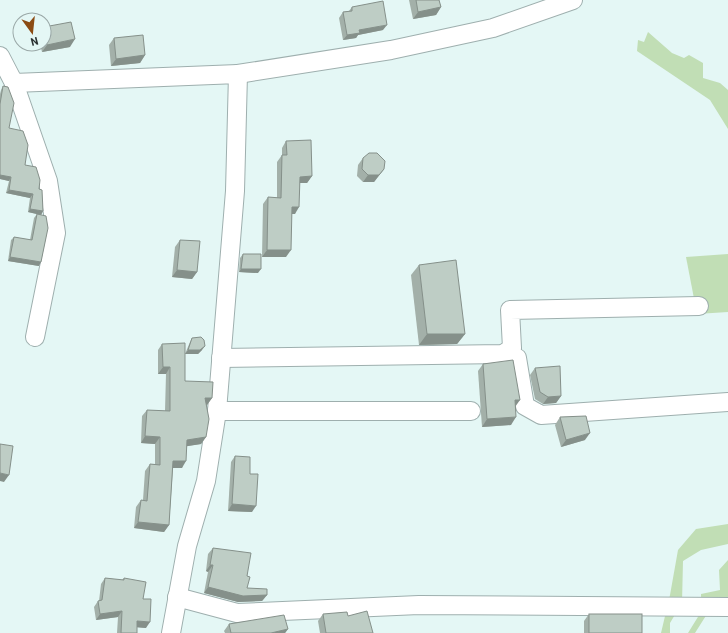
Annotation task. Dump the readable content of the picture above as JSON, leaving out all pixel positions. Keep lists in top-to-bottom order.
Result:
{
  "north": "bottom"
}
